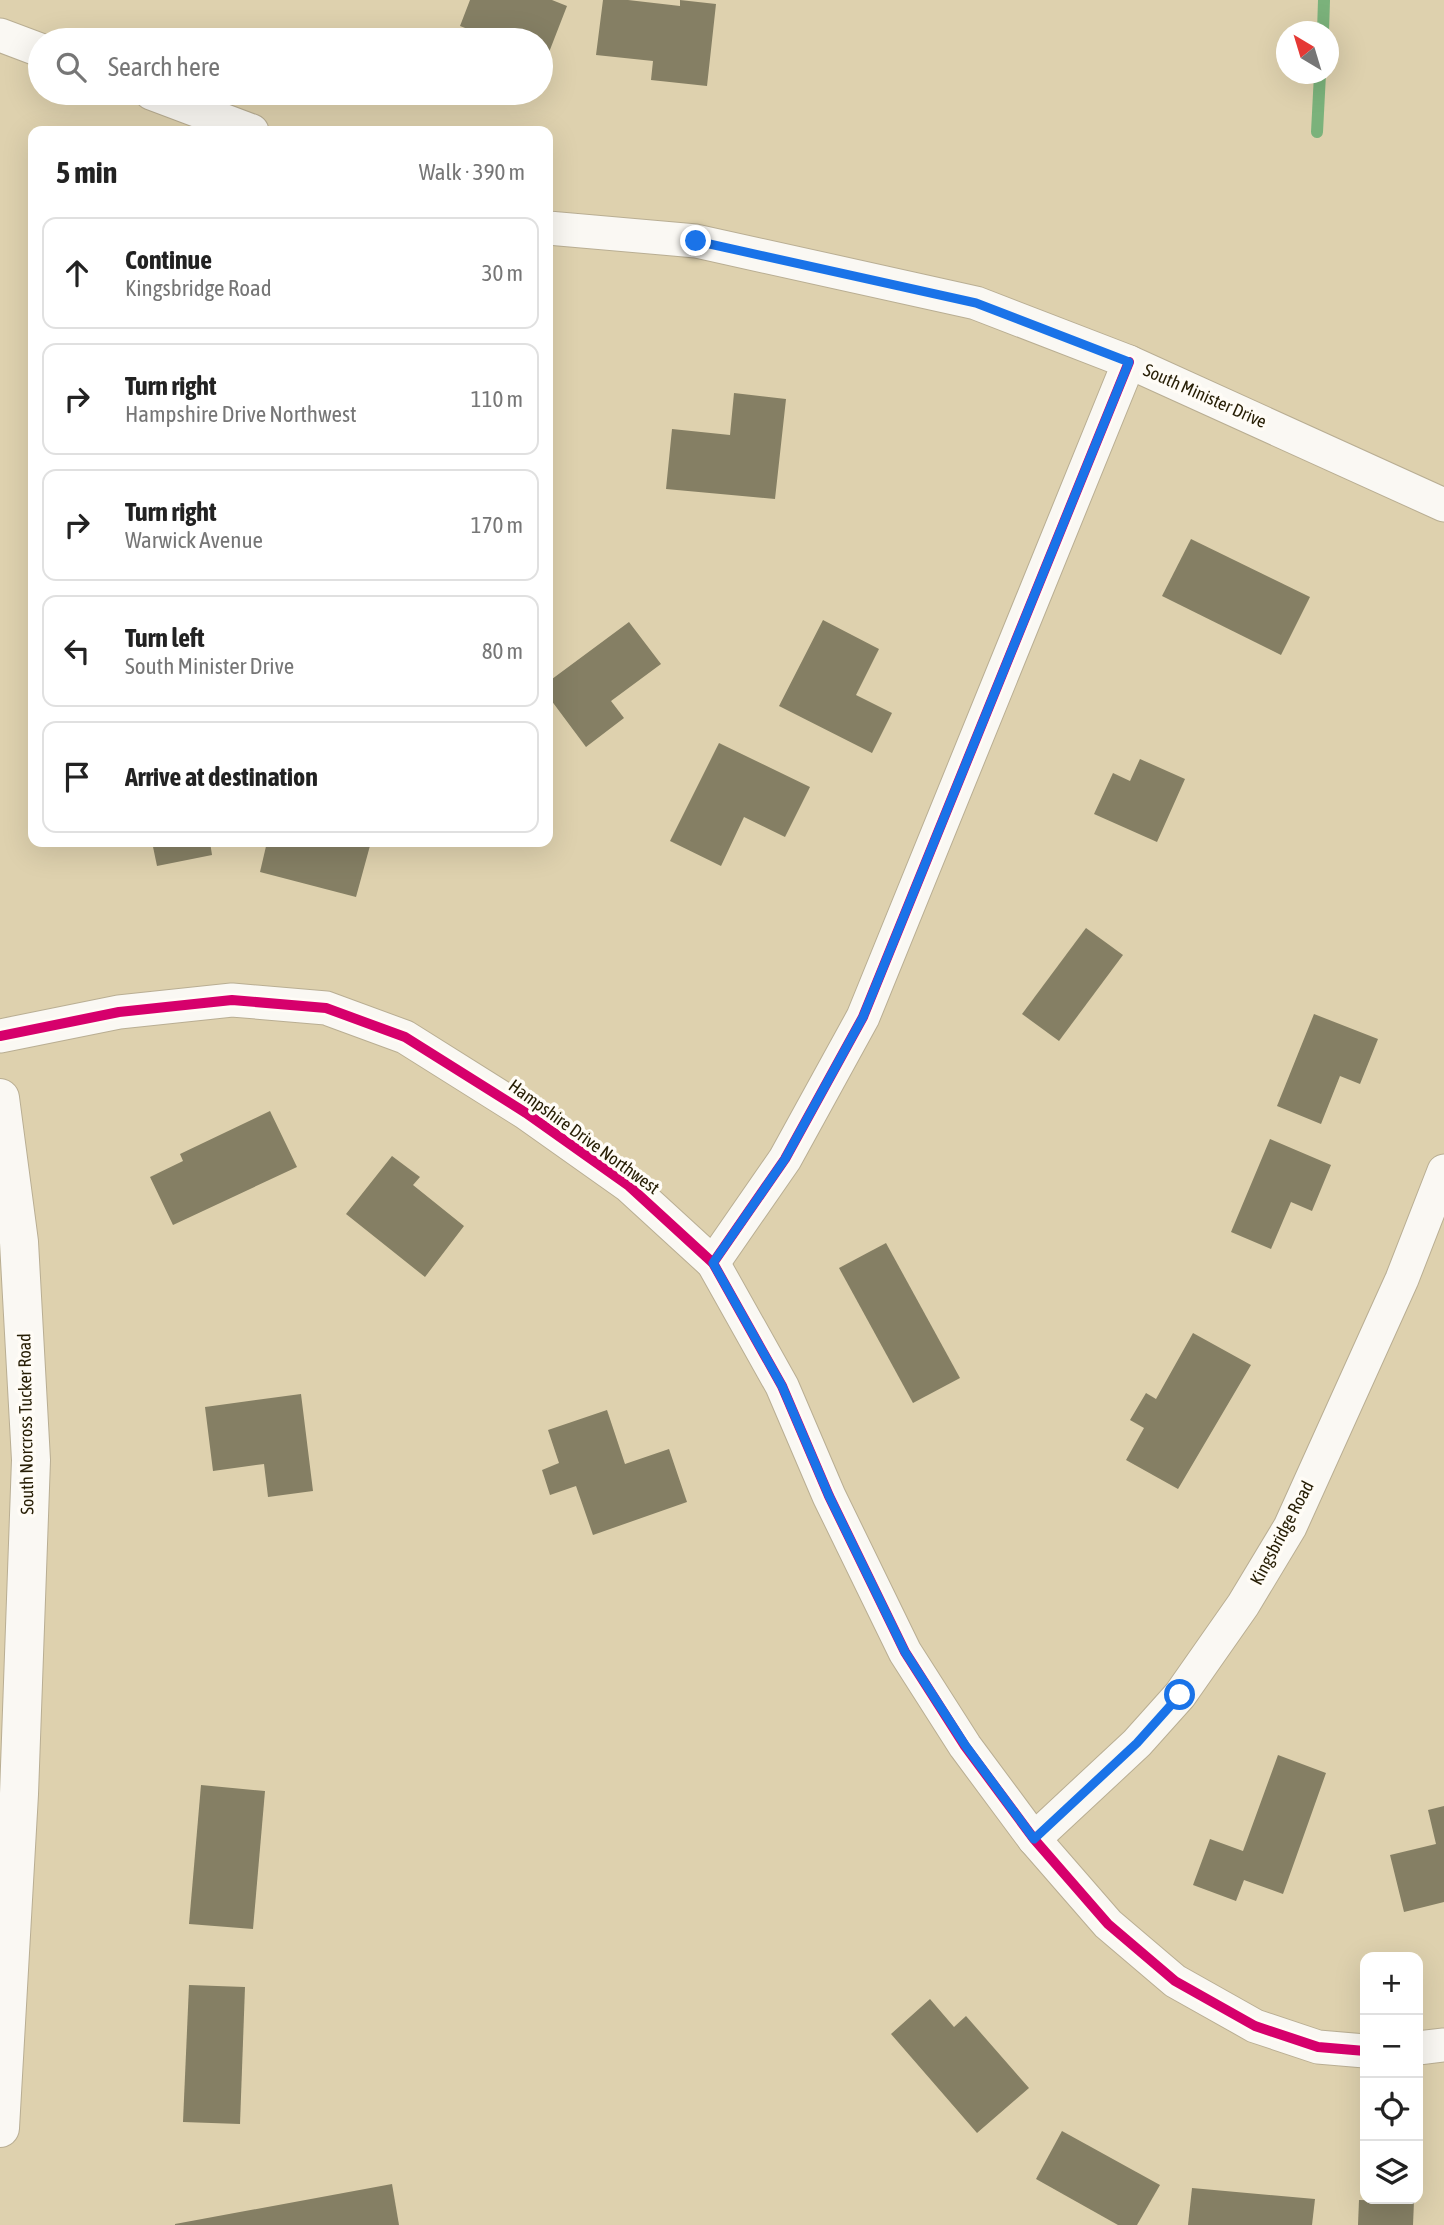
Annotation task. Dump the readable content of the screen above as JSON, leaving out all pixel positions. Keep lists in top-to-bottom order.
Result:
{
  "streets": {
    "main road": ["South Norcross Tucker Road"],
    "street": ["South Minister Drive", "Hampshire Drive Northwest", "Kingsbridge Road"]
  },
  "crossings": [
    ["Hampshire Drive Northwest", "Kingsbridge Road"]
  ],
  "north": "top left",
  "page": {
    "search": "Search here",
    "heading": ["5 min", "Walk · 390 m"],
    "list": [
      ["Continue", "Kingsbridge Road", "30 m"],
      ["Turn right", "Hampshire Drive Northwest", "110 m"],
      ["Turn right", "Warwick Avenue", "170 m"],
      ["Turn left", "South Minister Drive", "80 m"],
      "Arrive at destination"
    ],
    "map_buttons": ["+", "−"]
  }
}
